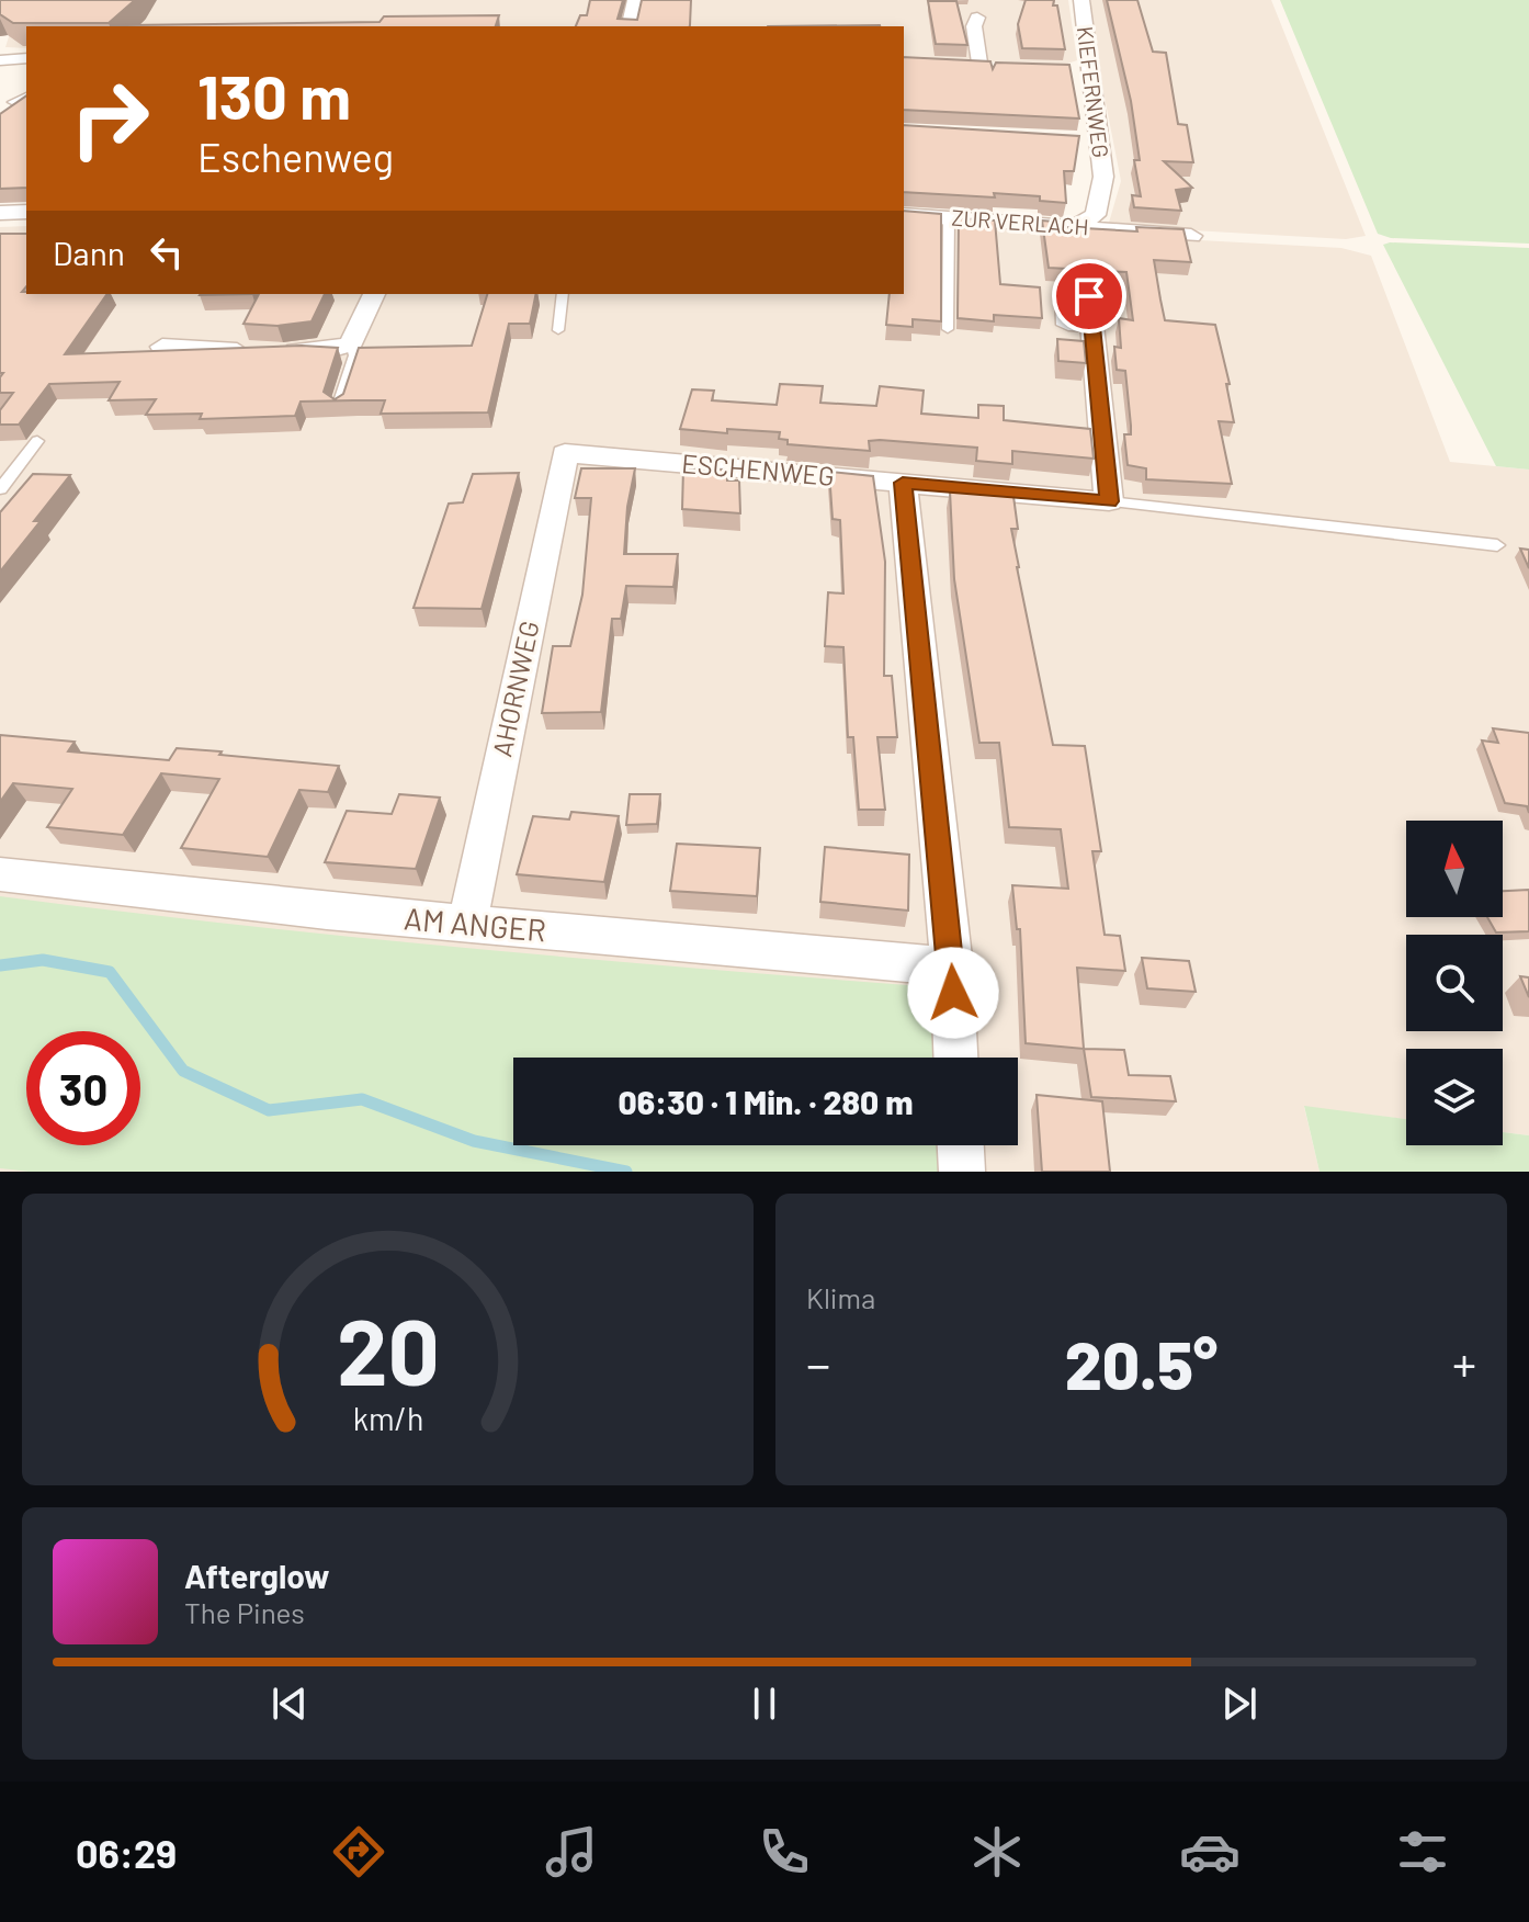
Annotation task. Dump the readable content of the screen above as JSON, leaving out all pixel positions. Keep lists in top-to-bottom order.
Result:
{
  "streets": {
    "street": [
      "KIEFERNWEG",
      "ZUR VERLACH",
      "ESCHENWEG",
      "AHORNWEG",
      "AM ANGER"
    ]
  },
  "crossings": [
    ["KIEFERNWEG", "ZUR VERLACH"],
    ["ESCHENWEG", "AHORNWEG"],
    ["AHORNWEG", "AM ANGER"]
  ],
  "north": "top",
  "page": {
    "turn": ["130 m", "Eschenweg"],
    "then": "Dann",
    "limit": "30",
    "trip": "06:30 · 1 Min. · 280 m",
    "tile": "Klima",
    "heat": ["−", "20.5°", "+"],
    "song": ["Afterglow", "The Pines"],
    "tabs": "06:29",
    "gauge": ["20", "km/h"]
  }
}
